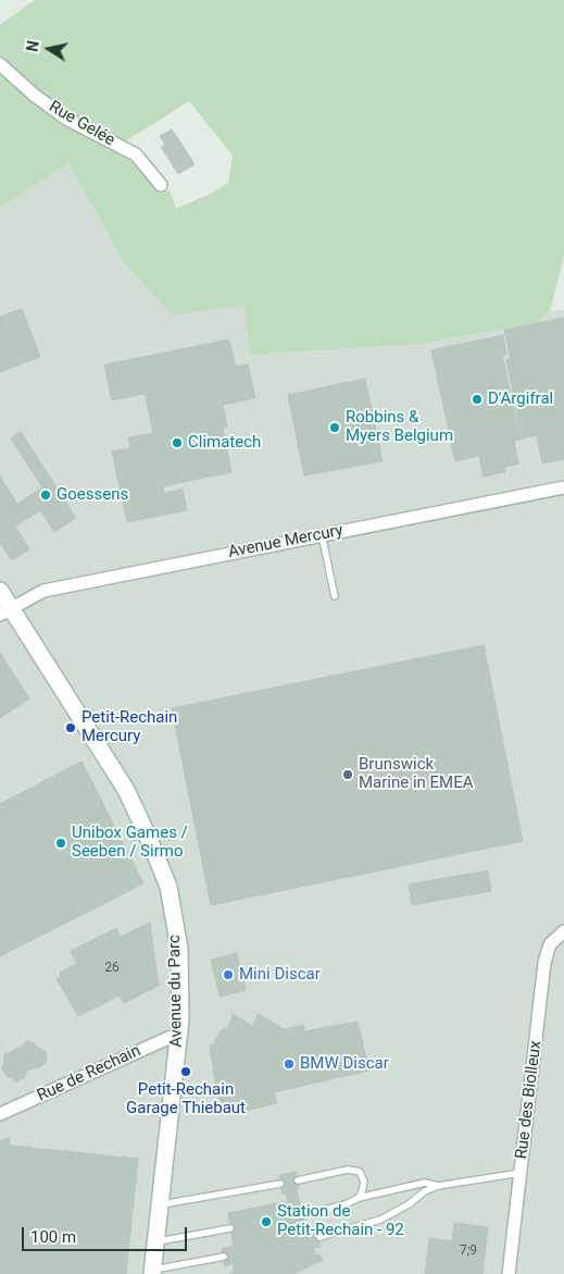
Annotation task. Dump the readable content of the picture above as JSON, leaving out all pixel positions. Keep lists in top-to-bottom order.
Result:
{
  "streets": {
    "street": [
      "Rue Gelée",
      "Avenue Mercury",
      "Avenue du Parc",
      "Rue de Rechain",
      "Rue des Biolleux"
    ]
  },
  "crossings": [
    ["Avenue Mercury", "Avenue du Parc"],
    ["Avenue du Parc", "Rue de Rechain"]
  ],
  "places": [
    "D'Argifral",
    "Robbins & Myers Belgium",
    "Climatech",
    "Goessens",
    "Petit-Rechain Mercury",
    "Brunswick Marine in EMEA",
    "Unibox Games / Seeben / Sirmo",
    "Mini Discar",
    "BMW Discar",
    "Petit-Rechain Garage Thiebaut",
    "Station de Petit-Rechain - 92"
  ],
  "house_numbers": ["26", "7;9"],
  "scale_bar": "100 m",
  "north": "left"
}
